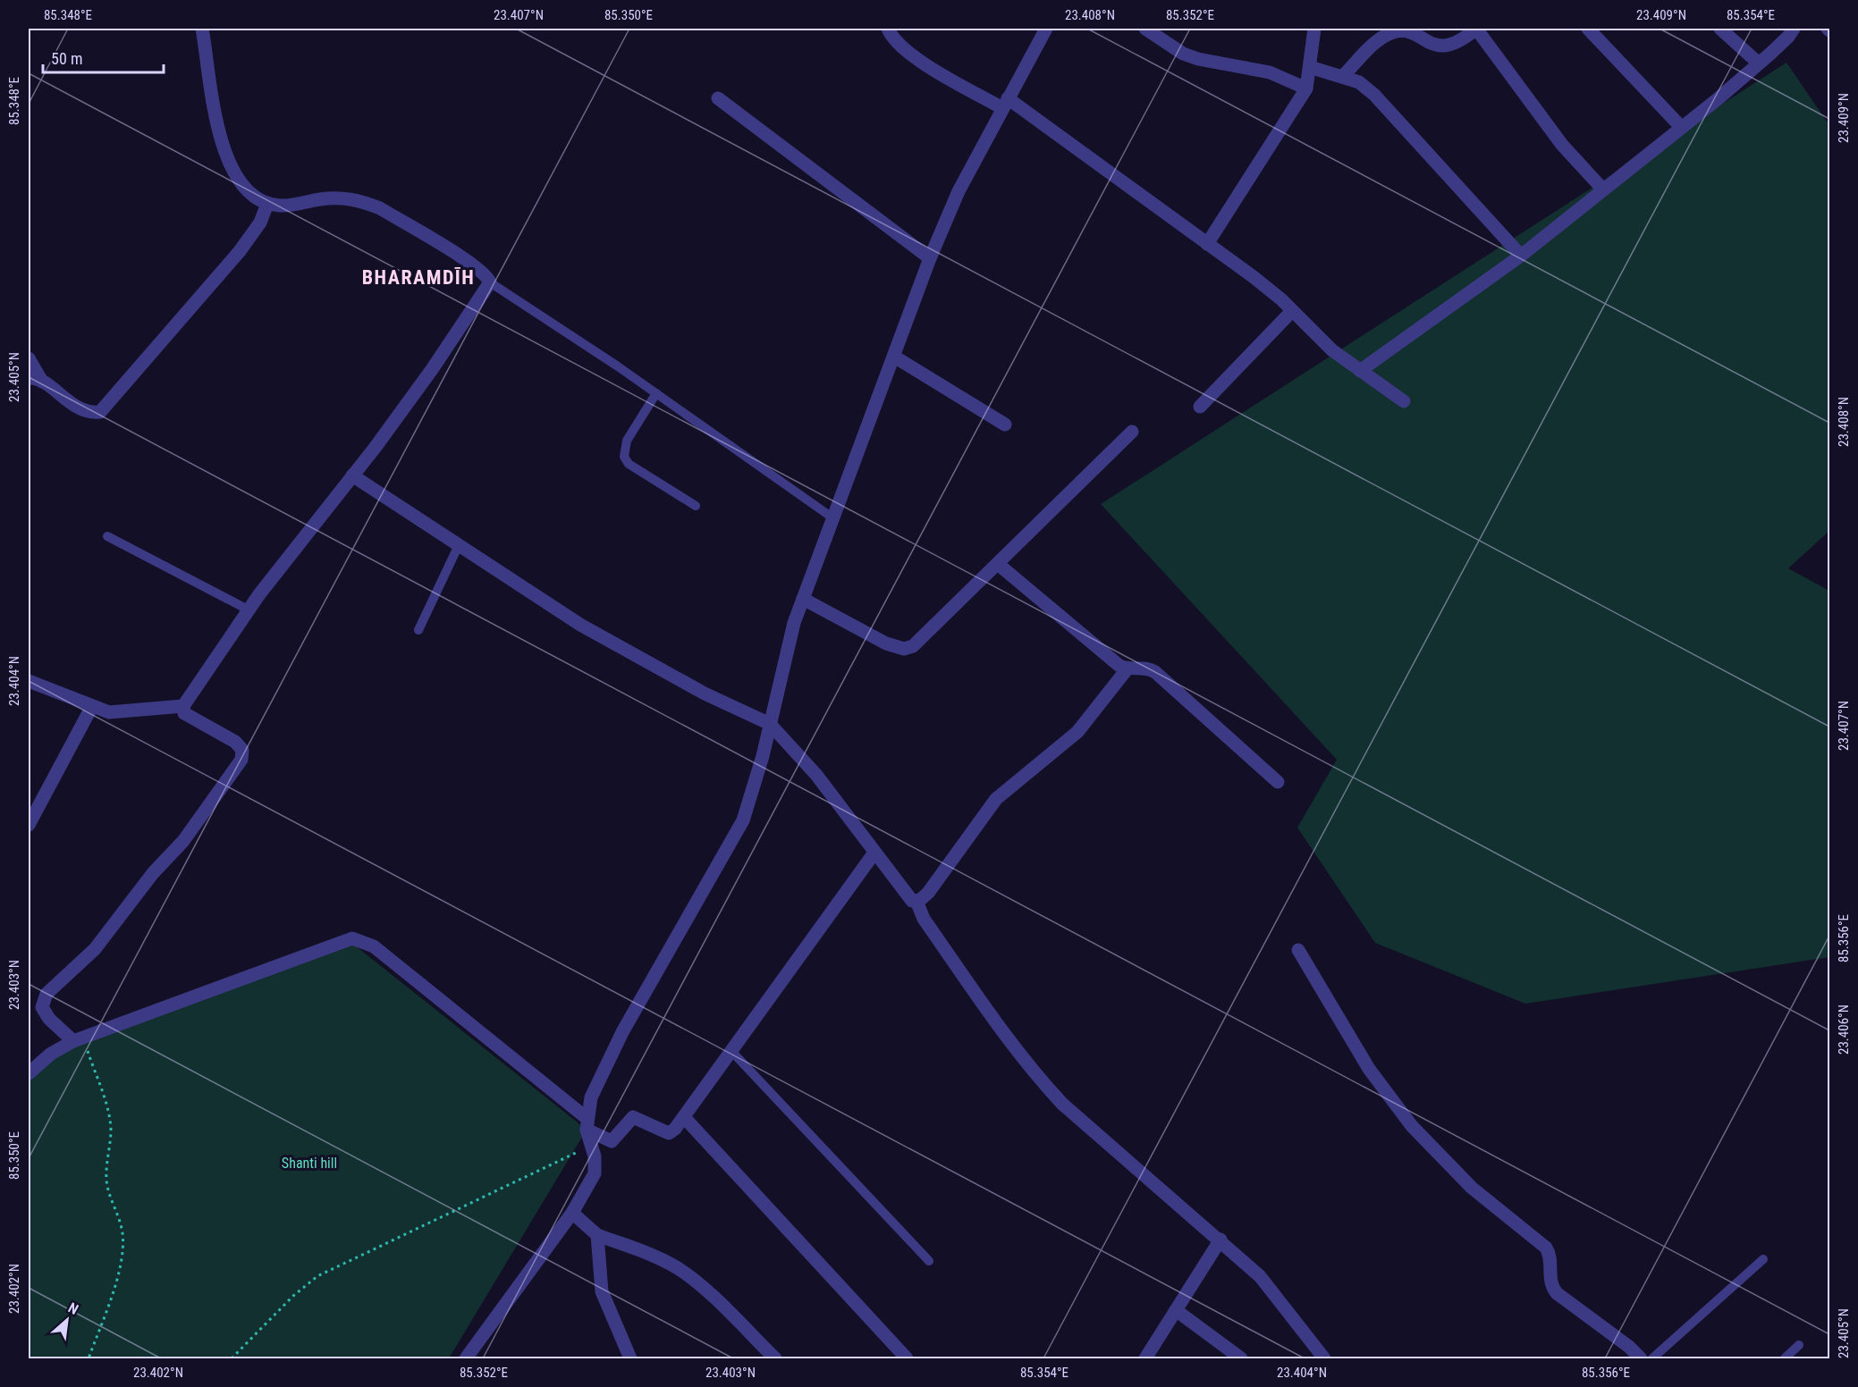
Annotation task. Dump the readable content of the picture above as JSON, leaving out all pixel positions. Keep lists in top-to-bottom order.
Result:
{
  "districts": ["BHARAMDĪH"],
  "parks": ["Shanti hill"],
  "scale_bar": "50 m",
  "north": "top right",
  "coordinates": [
    "85.348°E",
    "23.407°N",
    "85.350°E",
    "23.408°N",
    "85.352°E",
    "23.409°N",
    "85.354°E",
    "23.405°N",
    "23.404°N",
    "85.356°E",
    "23.403°N",
    "23.406°N",
    "23.402°N"
  ]
}
